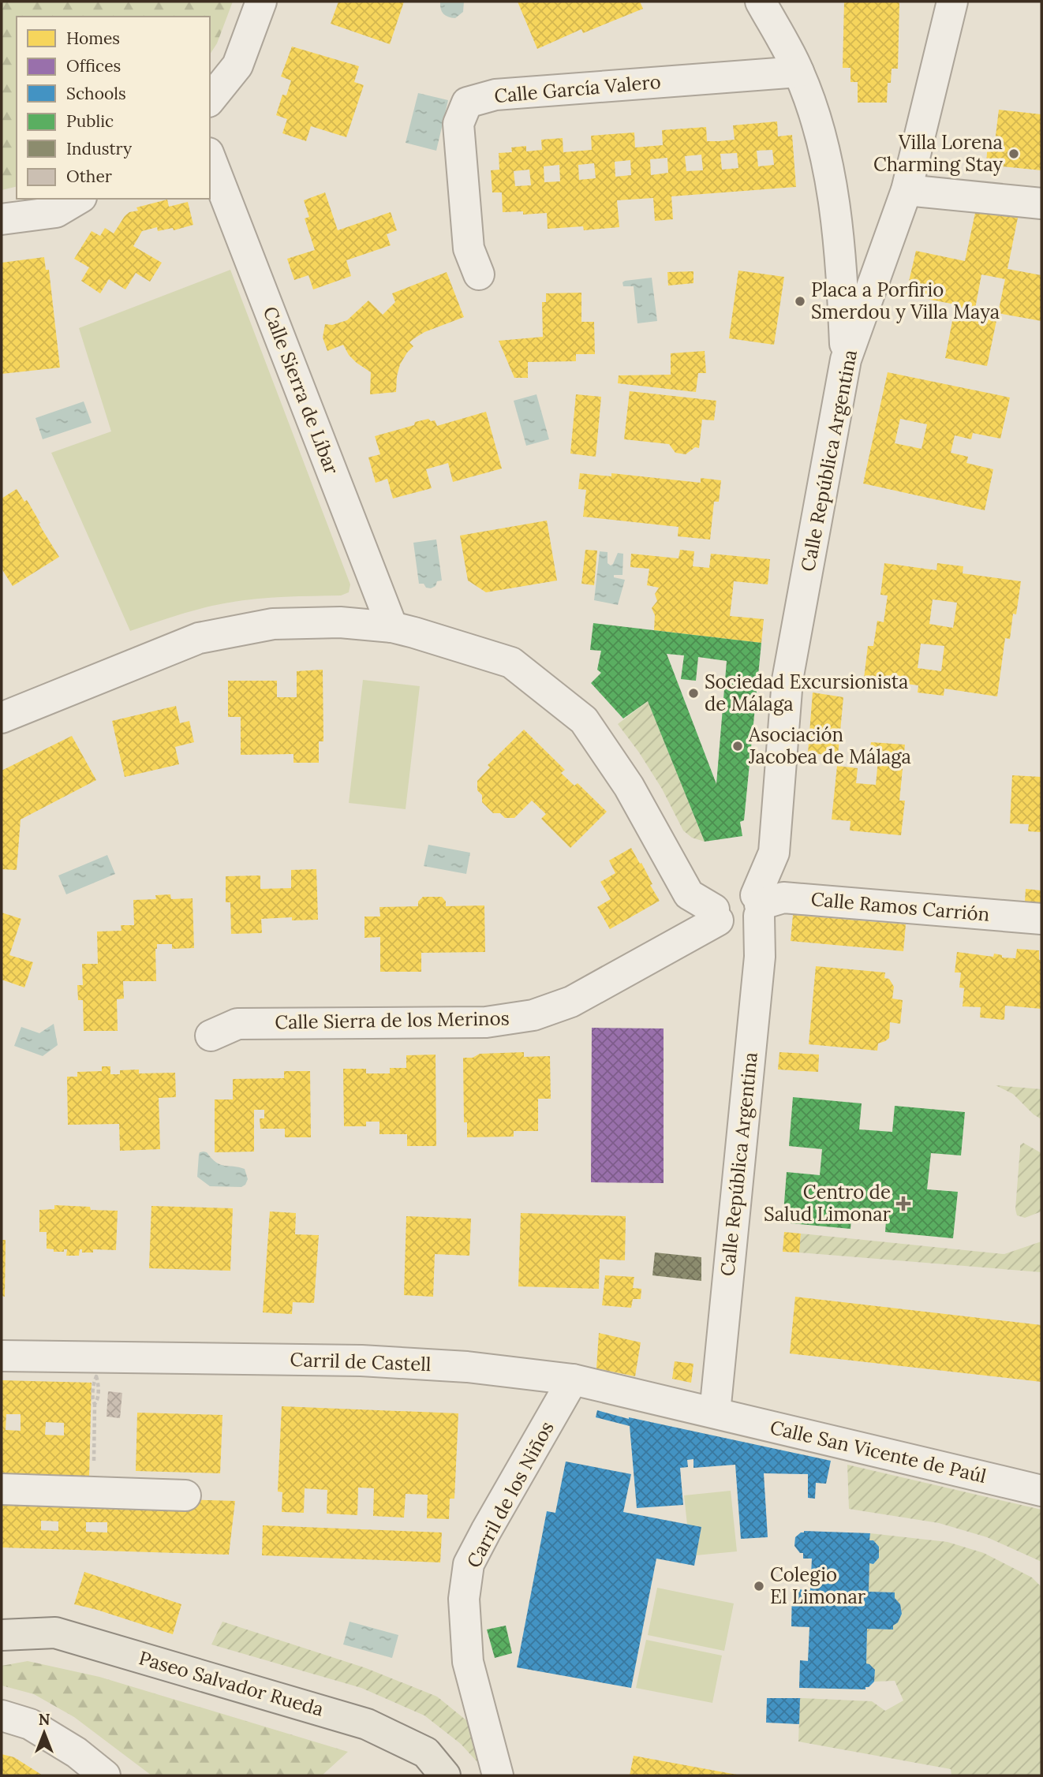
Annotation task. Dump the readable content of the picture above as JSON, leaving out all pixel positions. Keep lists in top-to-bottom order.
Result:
{
  "streets": {
    "main road": ["Paseo Salvador Rueda"],
    "street": [
      "Calle García Valero",
      "Calle Sierra de Líbar",
      "Calle República Argentina",
      "Calle Ramos Carrión",
      "Calle Sierra de los Merinos",
      "Carril de Castell",
      "Calle San Vicente de Paúl",
      "Carril de los Niños"
    ]
  },
  "crossings": [
    ["Calle República Argentina", "Calle Ramos Carrión"],
    ["Calle República Argentina", "Carril de Castell"],
    ["Calle República Argentina", "Calle San Vicente de Paúl"],
    ["Carril de Castell", "Calle San Vicente de Paúl"],
    ["Carril de Castell", "Carril de los Niños"]
  ],
  "places": {
    "other": [
      "Villa Lorena Charming Stay",
      "Placa a Porfirio Smerdou y Villa Maya",
      "Sociedad Excursionista de Málaga",
      "Asociación Jacobea de Málaga",
      "Colegio El Limonar"
    ],
    "health": ["Centro de Salud Limonar"]
  },
  "legend": [
    "Homes",
    "Offices",
    "Schools",
    "Public",
    "Industry",
    "Other"
  ],
  "north": "top"
}
